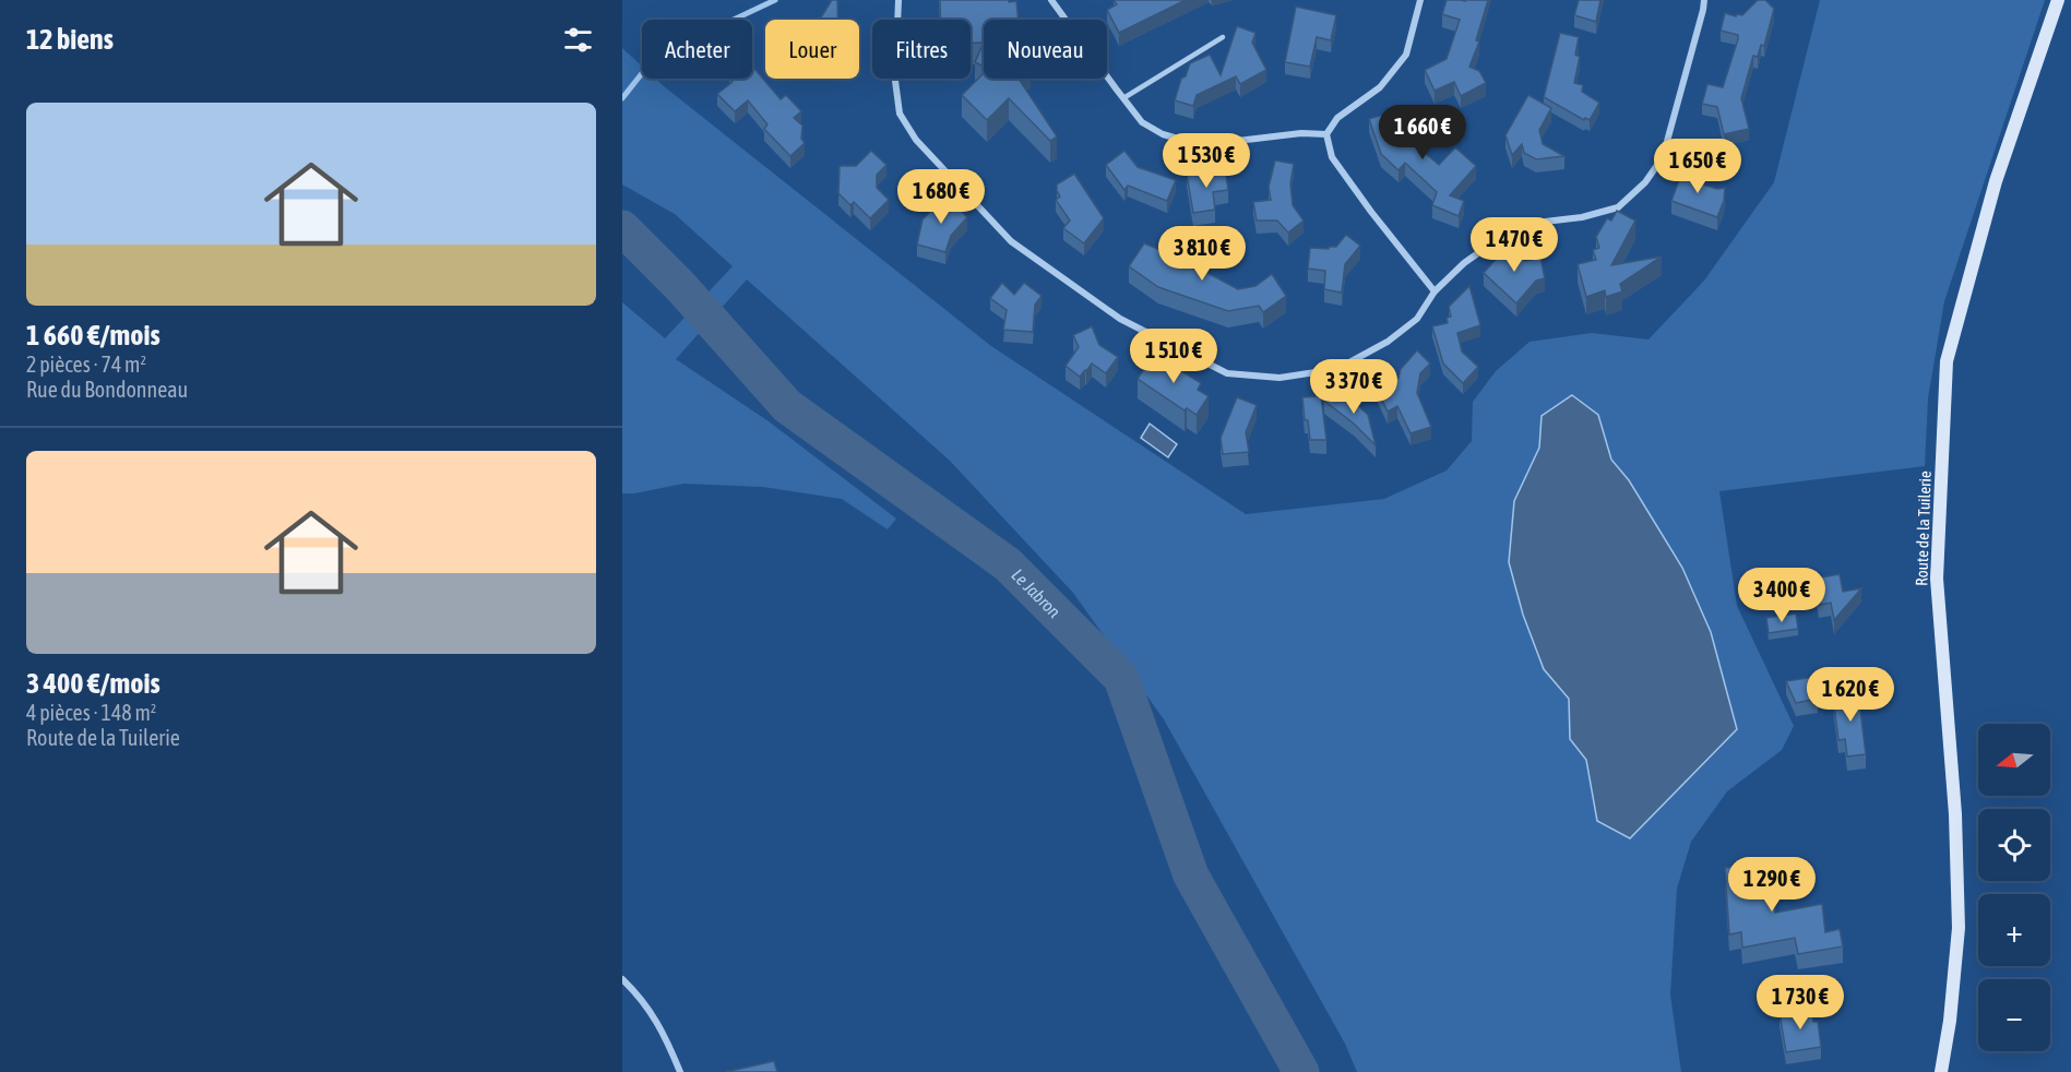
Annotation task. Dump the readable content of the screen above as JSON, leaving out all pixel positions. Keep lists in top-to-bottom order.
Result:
{
  "streets": {
    "main road": ["Route de la Tuilerie"]
  },
  "water": ["Le Jabron"],
  "north": "left",
  "page": {
    "heading": "12 biens",
    "chip": [
      "Acheter",
      "Louer",
      "Filtres",
      "Nouveau"
    ],
    "list": [
      {
        "name": "1 660 €/mois",
        "note": "2 pièces · 74 m² · Rue du Bondonneau"
      },
      {
        "name": "3 400 €/mois",
        "note": "4 pièces · 148 m² · Route de la Tuilerie"
      }
    ],
    "price": [
      "1 660 €",
      "1 530 €",
      "1 650 €",
      "1 680 €",
      "1 470 €",
      "3 810 €",
      "1 510 €",
      "3 370 €",
      "3 400 €",
      "1 620 €",
      "1 290 €",
      "1 730 €"
    ],
    "map_buttons": ["+", "−"]
  }
}
